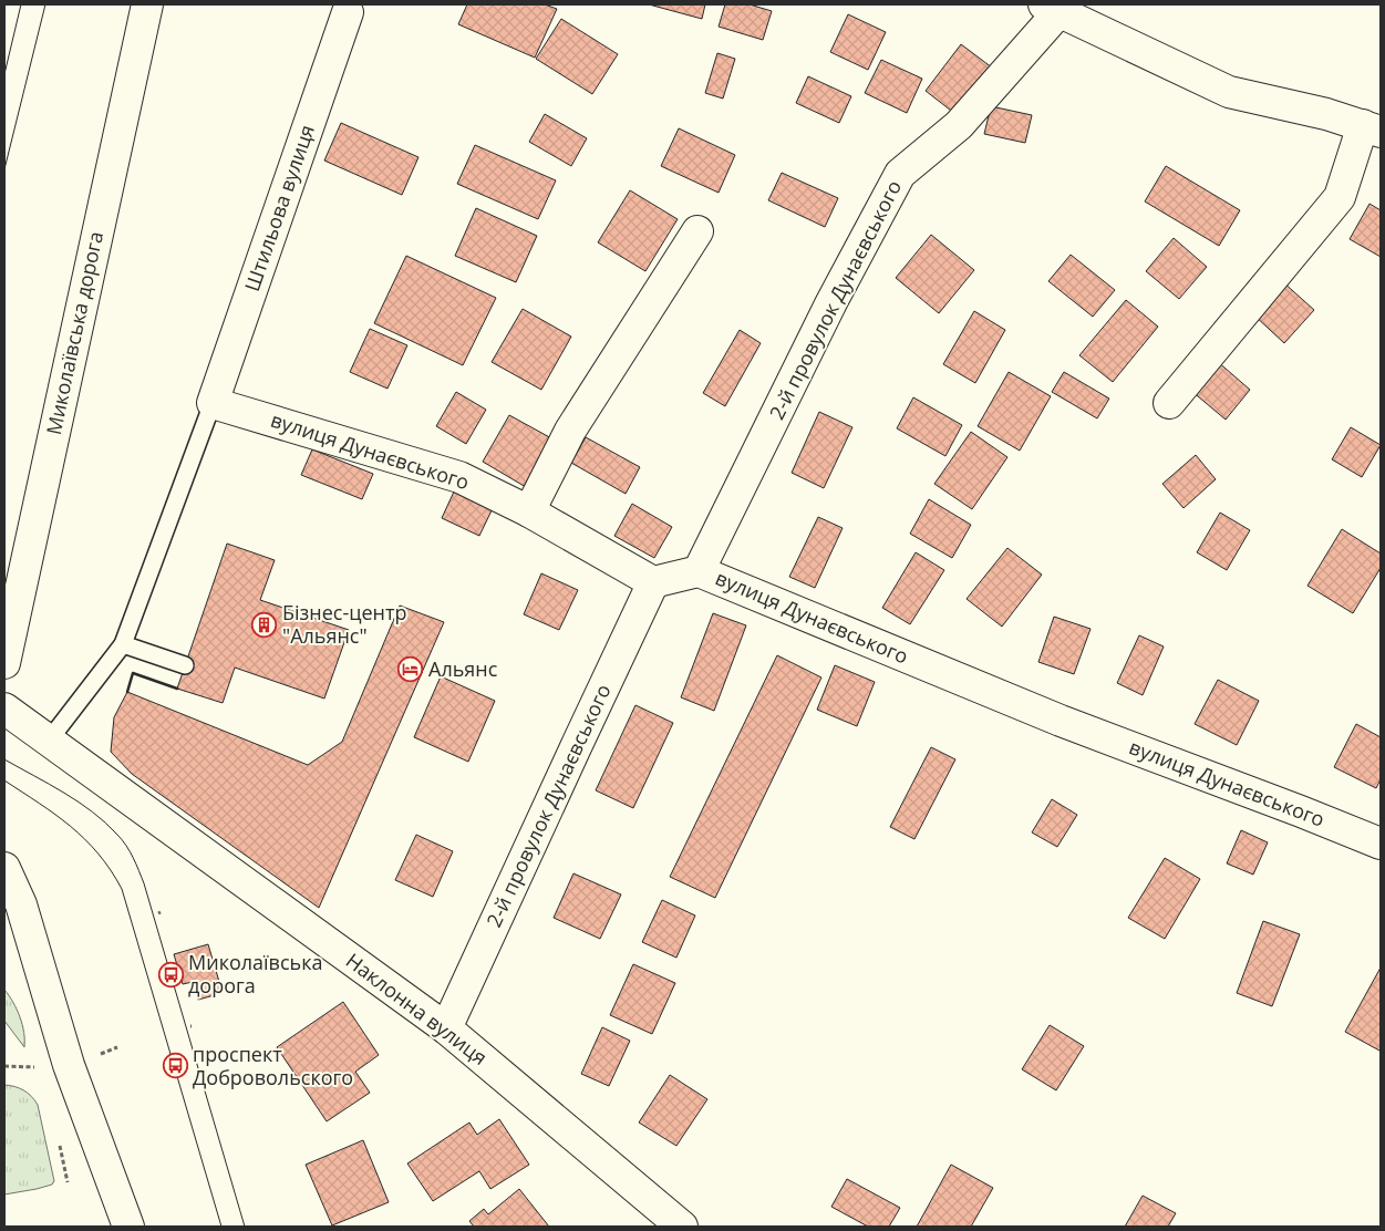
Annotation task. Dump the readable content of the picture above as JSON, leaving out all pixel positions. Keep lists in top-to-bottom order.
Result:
{
  "streets": {
    "street": [
      "Штильова вулиця",
      "2-й провулок Дунаєвського",
      "Миколаївська дорога",
      "вулиця Дунаєвського",
      "Наклонна вулиця"
    ]
  },
  "crossings": [
    ["Штильова вулиця", "вулиця Дунаєвського"],
    ["2-й провулок Дунаєвського", "вулиця Дунаєвського"],
    ["2-й провулок Дунаєвського", "Наклонна вулиця"]
  ],
  "places": {
    "building": ["Бізнес-центр \"Альянс\""],
    "hotel": ["Альянс"],
    "bus stop": ["Миколаївська дорога", "проспект Добровольского"]
  }
}
